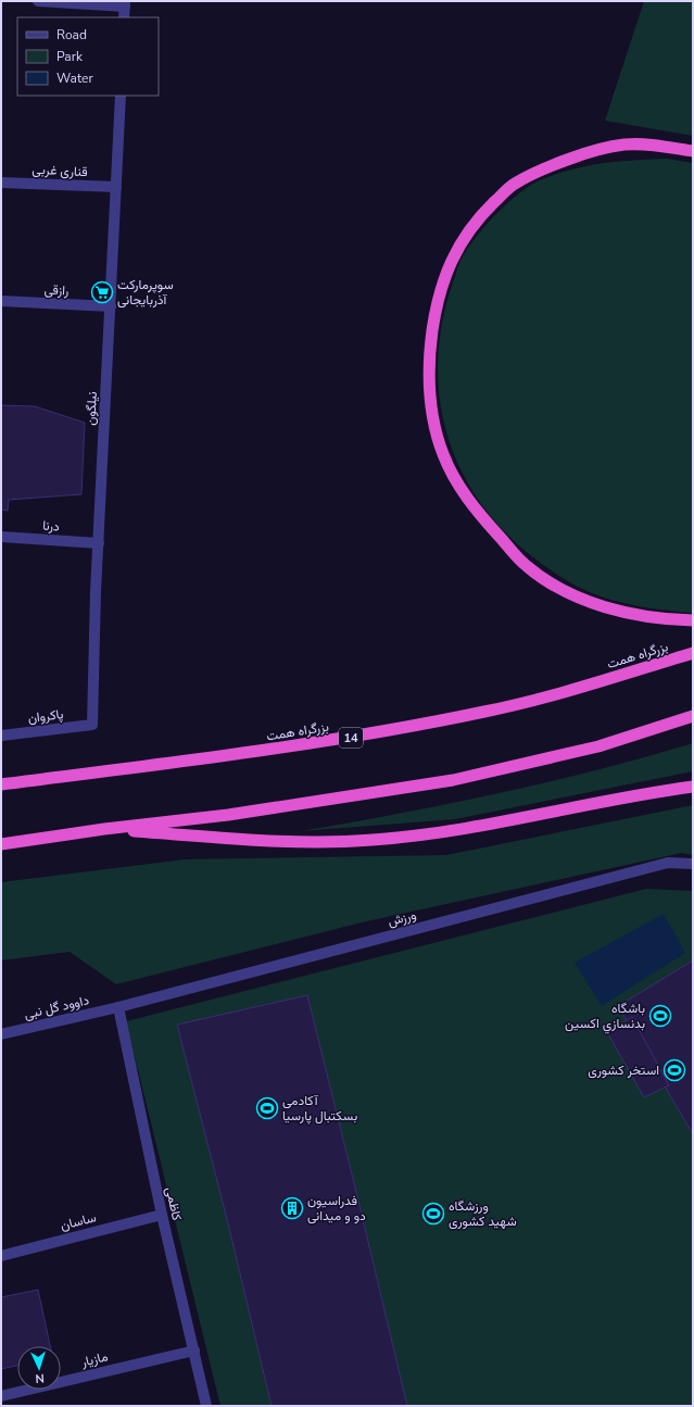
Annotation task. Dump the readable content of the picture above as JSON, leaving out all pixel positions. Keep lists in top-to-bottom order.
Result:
{
  "streets": {
    "highway": ["بزرگراه همت", "14"],
    "street": [
      "قناری غربی",
      "رازقی",
      "نیلگون",
      "درنا",
      "پاکروان",
      "ورزش",
      "داوود گل نبی",
      "کاظمی",
      "ساسان",
      "مازیار"
    ]
  },
  "crossings": [
    ["قناری غربی", "نیلگون"],
    ["رازقی", "نیلگون"],
    ["نیلگون", "درنا"],
    ["نیلگون", "پاکروان"],
    ["ورزش", "داوود گل نبی"],
    ["ورزش", "کاظمی"],
    ["داوود گل نبی", "کاظمی"],
    ["کاظمی", "ساسان"],
    ["کاظمی", "مازیار"]
  ],
  "places": {
    "supermarket": ["سوپرمارکت آذربایجانی"],
    "sports": [
      "باشگاه بدنسازي اكسين",
      "استخر کشوری",
      "آکادمی بسکتبال پارسیا",
      "ورزشگاه شهید کشوری"
    ],
    "building": ["فدراسیون دو و میدانی"]
  },
  "legend": ["Road", "Park", "Water"],
  "north": "bottom"
}
